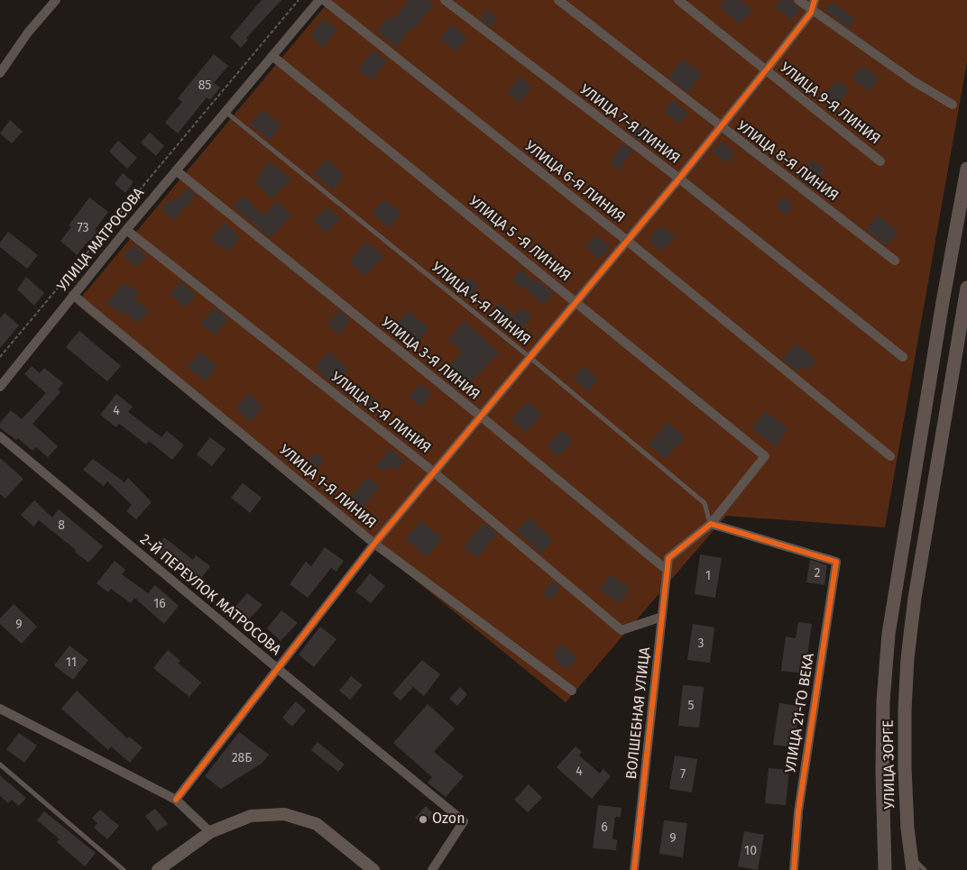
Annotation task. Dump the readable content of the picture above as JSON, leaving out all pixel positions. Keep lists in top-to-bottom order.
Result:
{
  "streets": {
    "main road": ["УЛИЦА ЗОРГЕ"],
    "street": [
      "УЛИЦА 9-Я ЛИНИЯ",
      "УЛИЦА 7-Я ЛИНИЯ",
      "УЛИЦА 8-Я ЛИНИЯ",
      "УЛИЦА 6-Я ЛИНИЯ",
      "УЛИЦА 5 -Я ЛИНИЯ",
      "УЛИЦА МАТРОСОВА",
      "УЛИЦА 3-Я ЛИНИЯ",
      "УЛИЦА 2-Я ЛИНИЯ",
      "УЛИЦА 1-Я ЛИНИЯ",
      "2-Й ПЕРЕУЛОК МАТРОСОВА",
      "ВОЛШЕБНАЯ УЛИЦА",
      "УЛИЦА 21-ГО ВЕКА"
    ],
    "lane": ["УЛИЦА 4-Я ЛИНИЯ"]
  },
  "crossings": [
    ["УЛИЦА 5 -Я ЛИНИЯ", "УЛИЦА МАТРОСОВА"],
    ["УЛИЦА 5 -Я ЛИНИЯ", "УЛИЦА 4-Я ЛИНИЯ"],
    ["УЛИЦА 5 -Я ЛИНИЯ", "ВОЛШЕБНАЯ УЛИЦА"],
    ["УЛИЦА 5 -Я ЛИНИЯ", "УЛИЦА 21-ГО ВЕКА"],
    ["УЛИЦА МАТРОСОВА", "УЛИЦА 4-Я ЛИНИЯ"],
    ["УЛИЦА МАТРОСОВА", "УЛИЦА 3-Я ЛИНИЯ"],
    ["УЛИЦА МАТРОСОВА", "УЛИЦА 2-Я ЛИНИЯ"],
    ["УЛИЦА МАТРОСОВА", "УЛИЦА 1-Я ЛИНИЯ"],
    ["УЛИЦА 4-Я ЛИНИЯ", "ВОЛШЕБНАЯ УЛИЦА"],
    ["УЛИЦА 4-Я ЛИНИЯ", "УЛИЦА 21-ГО ВЕКА"],
    ["УЛИЦА 3-Я ЛИНИЯ", "ВОЛШЕБНАЯ УЛИЦА"],
    ["УЛИЦА 2-Я ЛИНИЯ", "ВОЛШЕБНАЯ УЛИЦА"],
    ["ВОЛШЕБНАЯ УЛИЦА", "УЛИЦА 21-ГО ВЕКА"]
  ],
  "places": ["Ozon"],
  "house_numbers": [
    "85",
    "73",
    "4",
    "8",
    "2",
    "1",
    "16",
    "9",
    "3",
    "11",
    "5",
    "28Б",
    "4",
    "7",
    "6",
    "9",
    "10"
  ]
}
